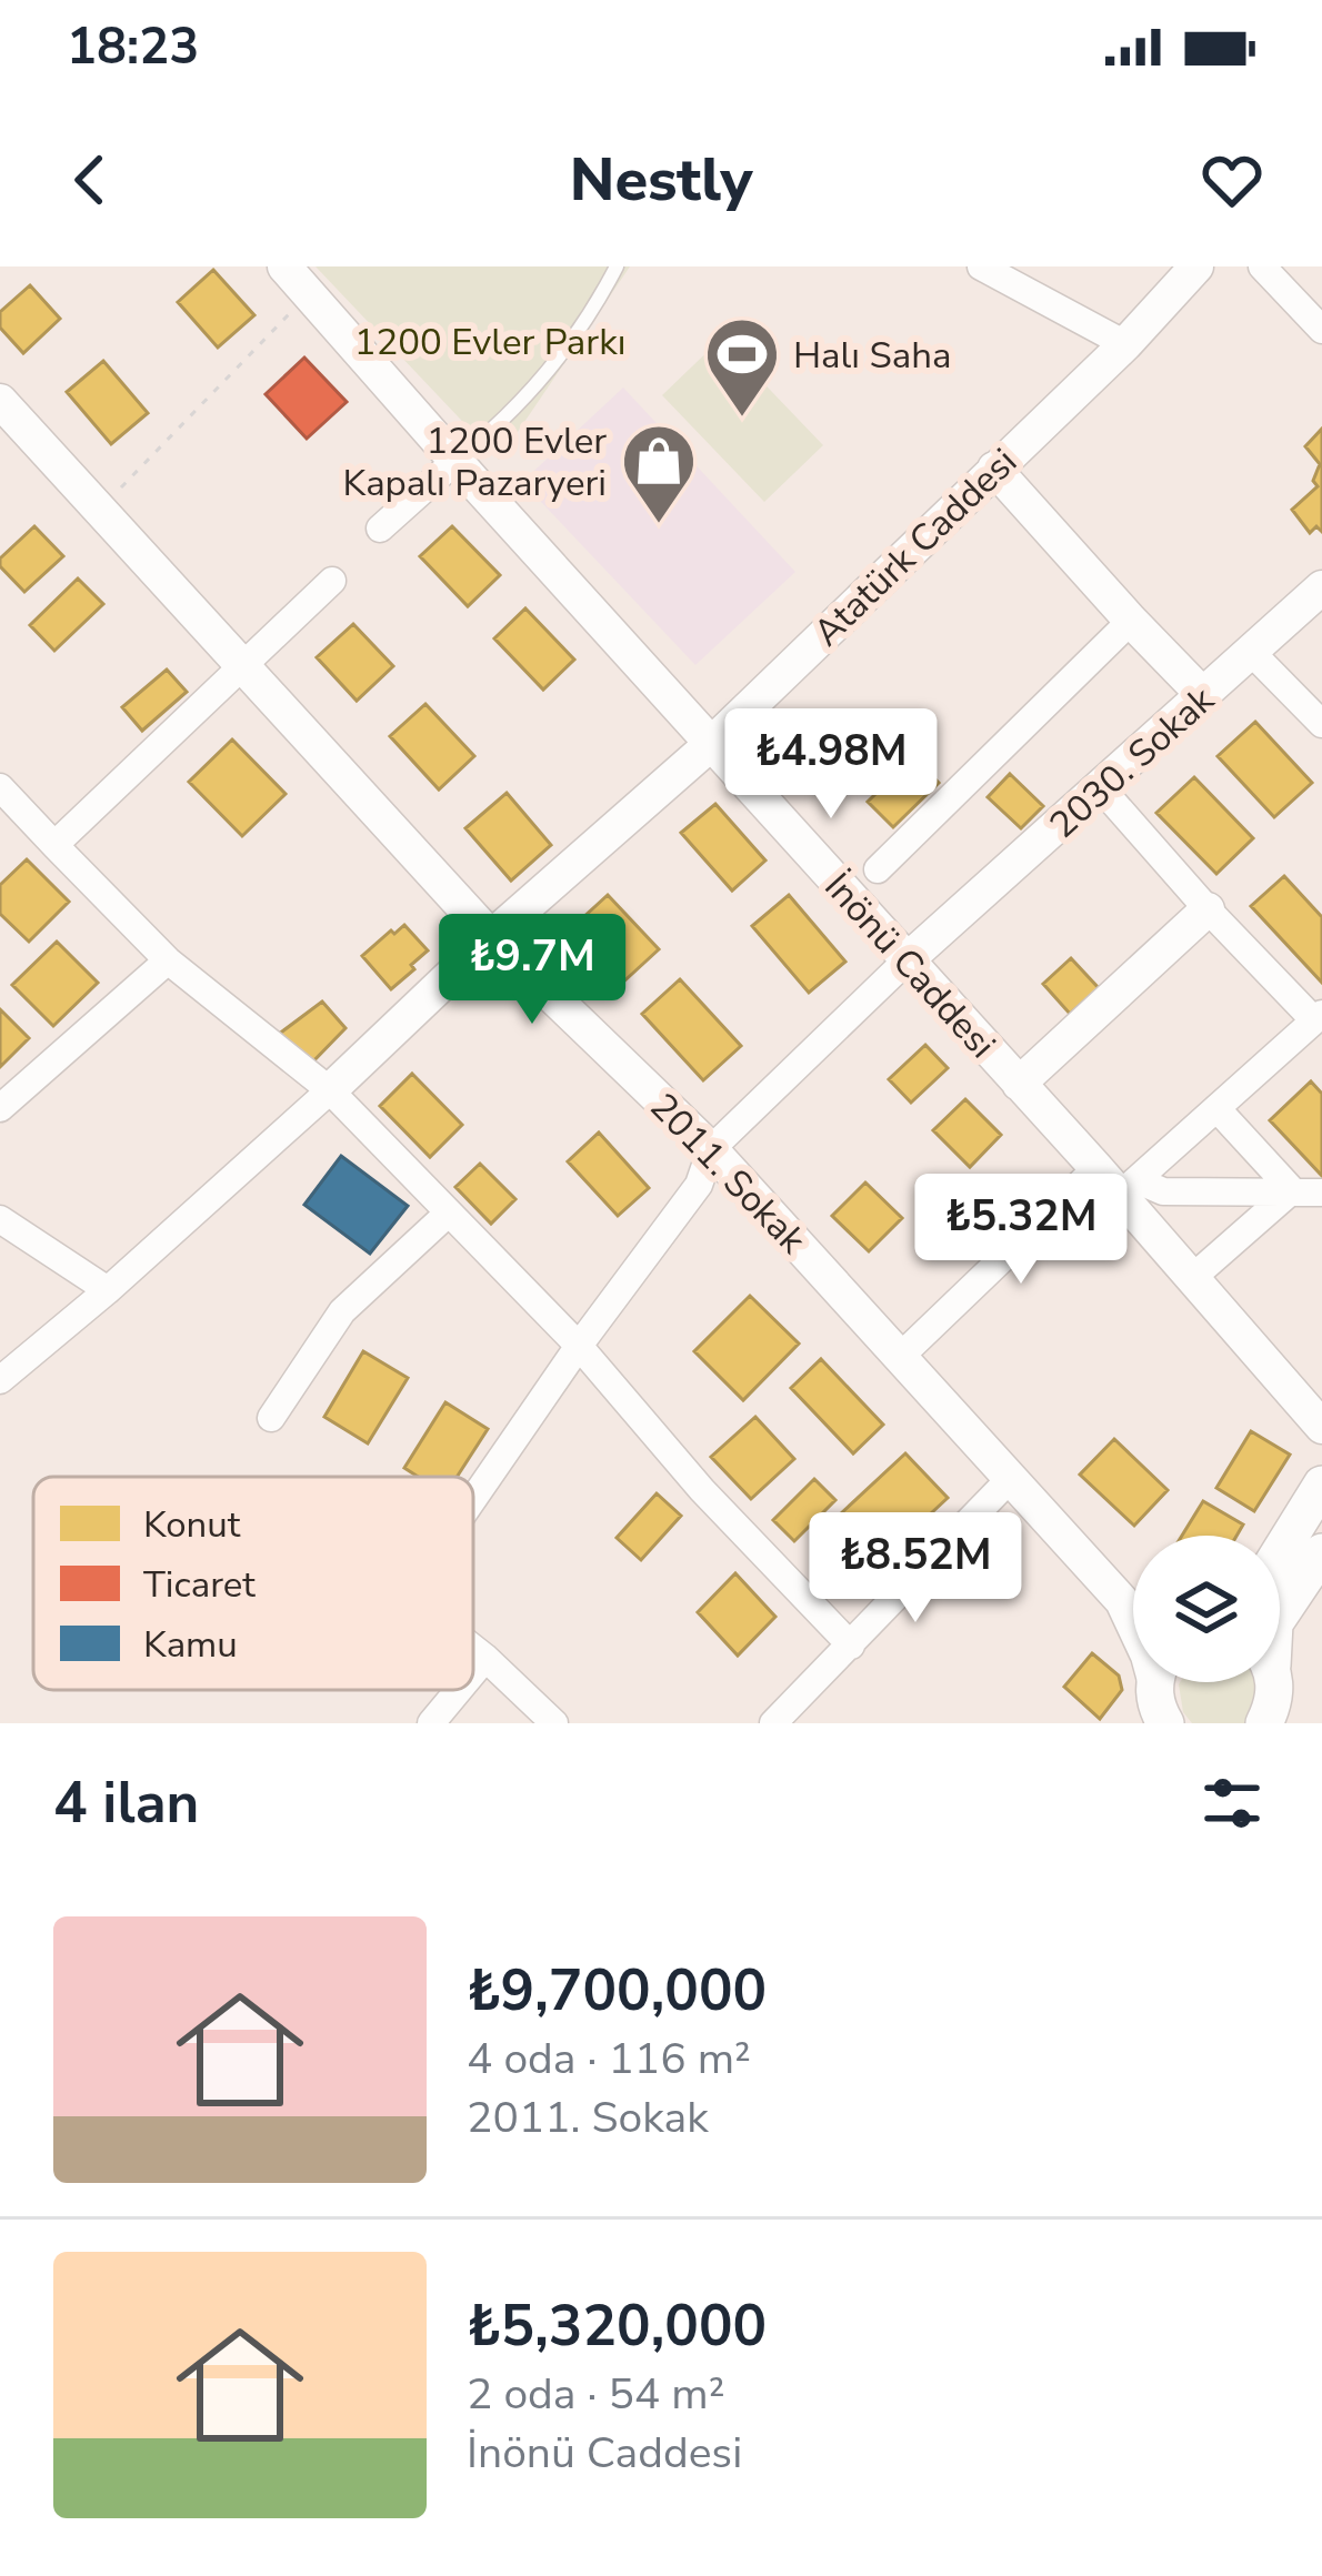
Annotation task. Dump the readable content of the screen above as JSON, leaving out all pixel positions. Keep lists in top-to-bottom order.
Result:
{
  "streets": {
    "street": [
      "Atatürk Caddesi",
      "2030. Sokak",
      "İnönü Caddesi",
      "2011. Sokak"
    ]
  },
  "crossings": [
    ["Atatürk Caddesi", "İnönü Caddesi"],
    ["Atatürk Caddesi", "2011. Sokak"],
    ["2030. Sokak", "İnönü Caddesi"]
  ],
  "parks": ["1200 Evler Parkı"],
  "places": {
    "sports": ["Halı Saha"],
    "shop": ["1200 Evler Kapalı Pazaryeri"]
  },
  "legend": ["Konut", "Ticaret", "Kamu"],
  "page": {
    "status": "18:23",
    "header": "Nestly",
    "price": [
      "₺4.98M",
      "₺9.7M",
      "₺5.32M",
      "₺8.52M"
    ],
    "heading": "4 ilan",
    "list": [
      {
        "name": "₺9,700,000",
        "note": "4 oda · 116 m² · 2011. Sokak"
      },
      {
        "name": "₺5,320,000",
        "note": "2 oda · 54 m² · İnönü Caddesi"
      }
    ]
  }
}
